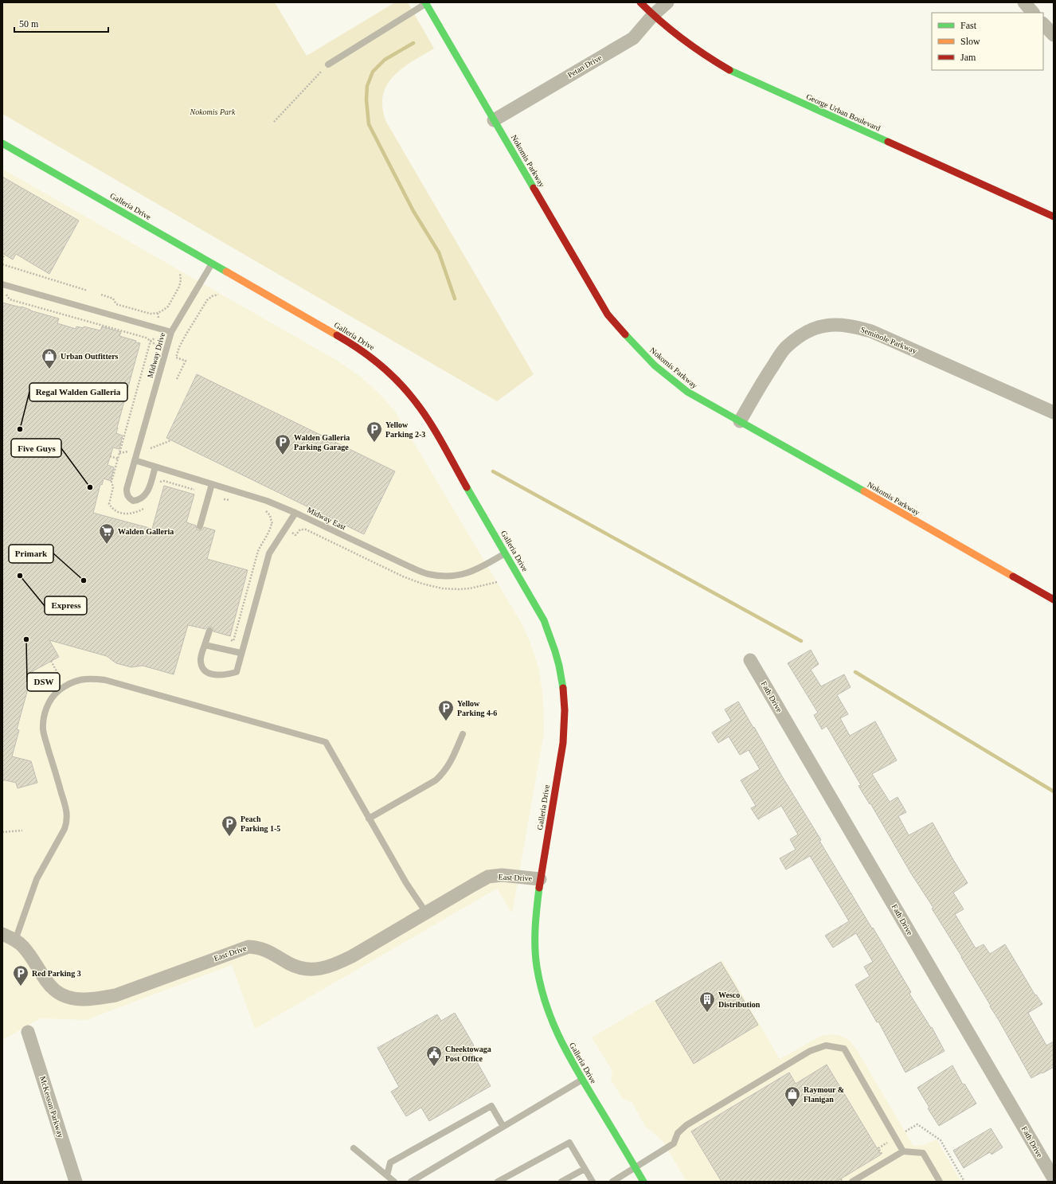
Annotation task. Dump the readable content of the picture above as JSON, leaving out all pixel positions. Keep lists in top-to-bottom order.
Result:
{
  "streets": {
    "street": [
      "Petan Drive",
      "George Urban Boulevard",
      "Nokomis Parkway",
      "Galleria Drive",
      "Seminole Parkway",
      "Fath Drive",
      "East Drive",
      "McKesson Parkway"
    ],
    "lane": ["Midway Drive", "Midway East"]
  },
  "crossings": [
    ["Petan Drive", "George Urban Boulevard"],
    ["Petan Drive", "Nokomis Parkway"],
    ["Nokomis Parkway", "Seminole Parkway"],
    ["Galleria Drive", "Midway Drive"],
    ["Galleria Drive", "Midway East"],
    ["Galleria Drive", "East Drive"],
    ["Midway Drive", "Midway East"]
  ],
  "parks": ["Nokomis Park"],
  "places": {
    "shop": ["Urban Outfitters", "Raymour & Flanigan"],
    "other": [
      "Regal Walden Galleria",
      "Five Guys",
      "Express",
      "Primark",
      "DSW"
    ],
    "parking": [
      "Yellow Parking 2-3",
      "Walden Galleria Parking Garage",
      "Yellow Parking 4-6",
      "Peach Parking 1-5",
      "Red Parking 3"
    ],
    "supermarket": ["Walden Galleria"],
    "building": ["Wesco Distribution"],
    "public building": ["Cheektowaga Post Office"]
  },
  "legend": ["Fast", "Slow", "Jam"],
  "scale_bar": "50 m"
}
